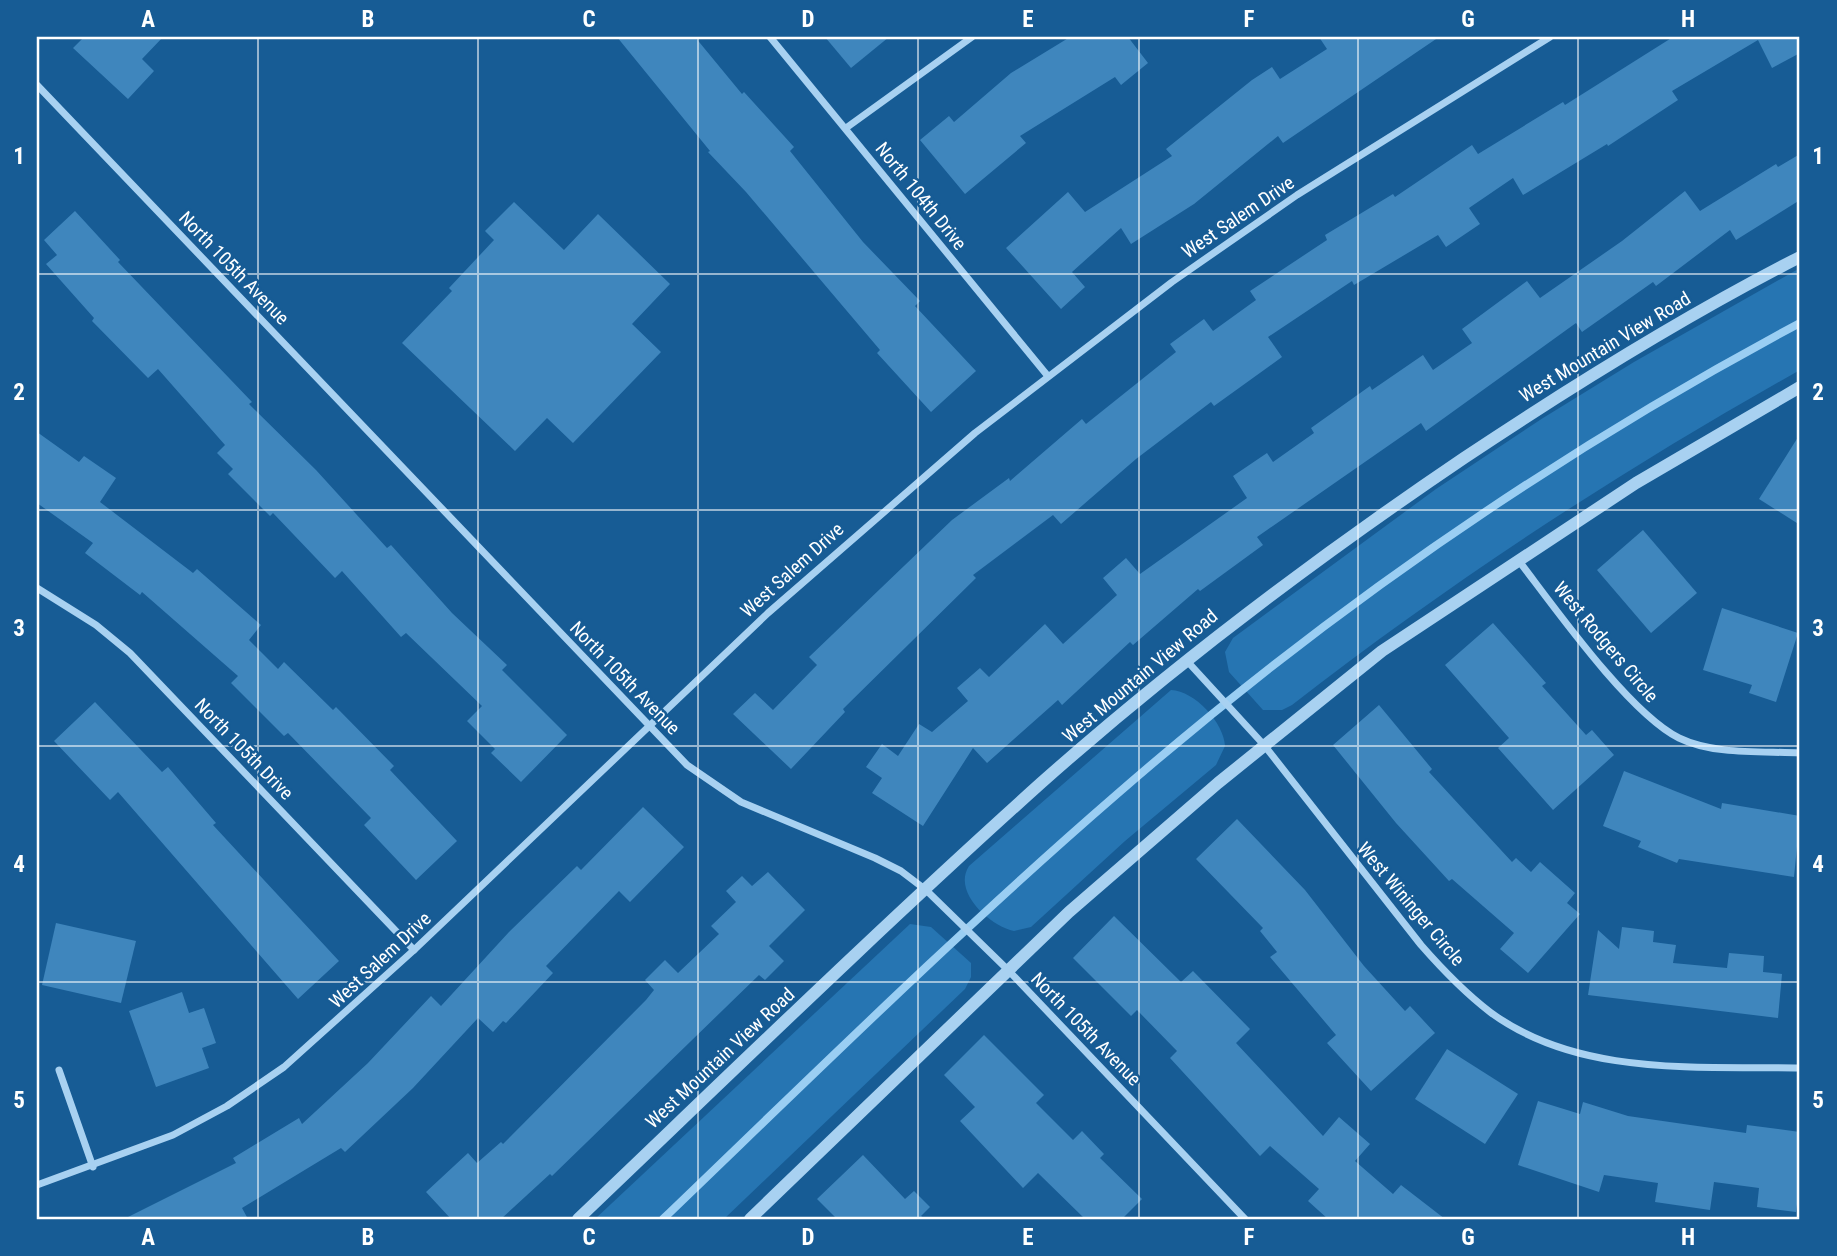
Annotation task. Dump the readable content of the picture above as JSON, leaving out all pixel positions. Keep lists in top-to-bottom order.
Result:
{
  "streets": {
    "street": [
      "North 104th Drive",
      "West Salem Drive",
      "North 105th Avenue",
      "West Mountain View Road",
      "West Rodgers Circle",
      "North 105th Drive",
      "West Wininger Circle"
    ]
  },
  "crossings": [
    ["North 104th Drive", "West Salem Drive"],
    ["West Salem Drive", "North 105th Avenue"],
    ["West Salem Drive", "North 105th Drive"],
    ["North 105th Avenue", "West Mountain View Road"],
    ["West Mountain View Road", "West Wininger Circle"]
  ],
  "grid": {
    "columns": [
      "A",
      "B",
      "C",
      "D",
      "E",
      "F",
      "G",
      "H"
    ],
    "rows": [
      "1",
      "2",
      "3",
      "4",
      "5"
    ]
  }
}
